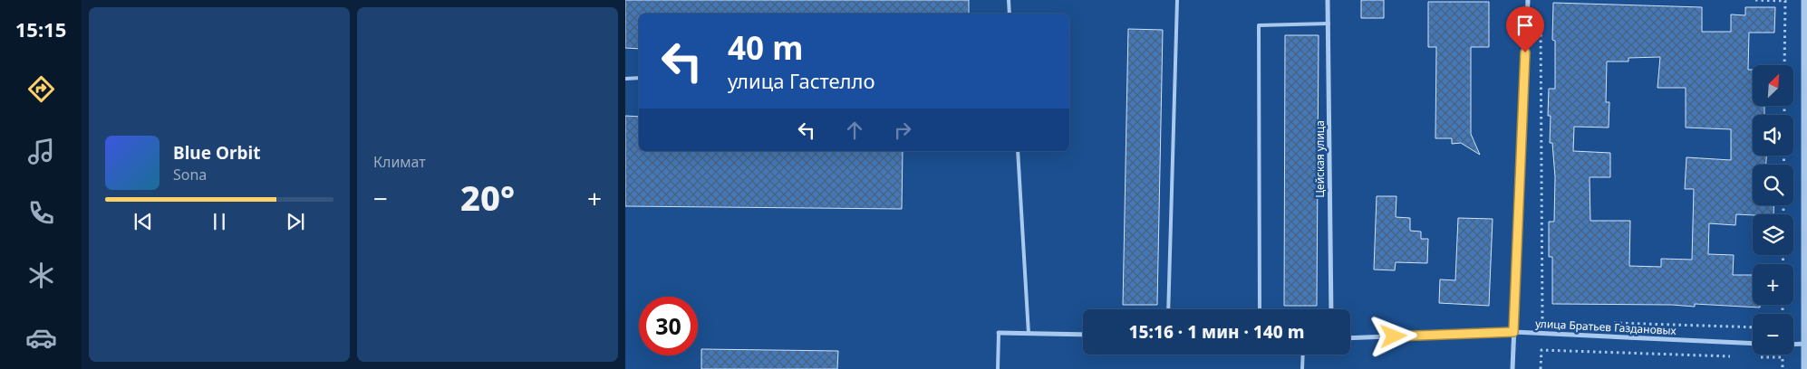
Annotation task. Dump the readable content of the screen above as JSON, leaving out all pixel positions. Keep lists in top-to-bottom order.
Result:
{
  "streets": {
    "street": ["Цейская улица", "улица Братьев Газдановых"]
  },
  "north": "top right",
  "page": {
    "tabs": "15:15",
    "tile": "Климат",
    "turn": ["40 m", "улица Гастелло"],
    "map_buttons": ["+", "−"],
    "song": ["Blue Orbit", "Sona"],
    "heat": ["−", "20°", "+"],
    "limit": "30",
    "trip": "15:16 · 1 мин · 140 m"
  }
}
